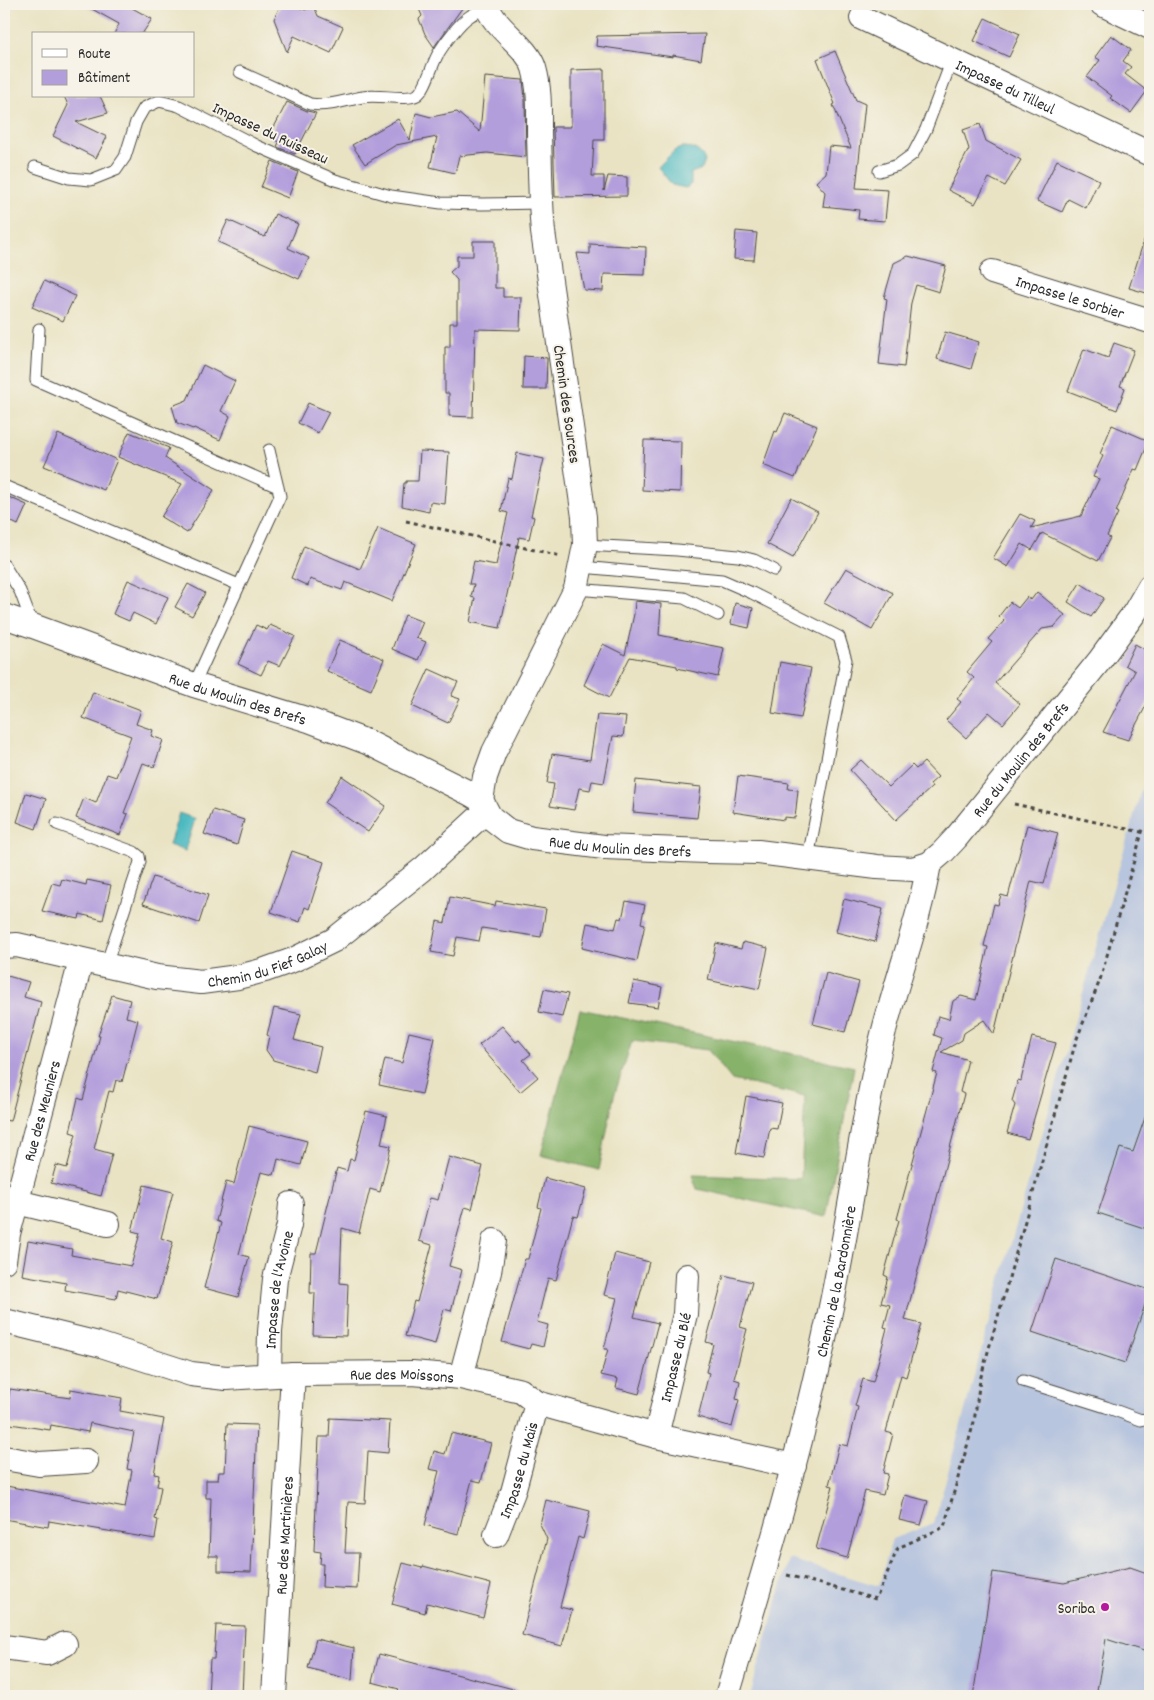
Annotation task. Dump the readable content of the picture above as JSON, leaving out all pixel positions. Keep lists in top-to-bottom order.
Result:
{
  "streets": {
    "street": [
      "Impasse du Tilleul",
      "Impasse le Sorbier",
      "Chemin des Sources",
      "Rue du Moulin des Brefs",
      "Chemin du Fief Galay",
      "Rue des Meuniers",
      "Chemin de la Bardonnière",
      "Impasse de l'Avoine",
      "Impasse du Blé",
      "Rue des Moissons",
      "Impasse du Maïs",
      "Rue des Martinières"
    ],
    "lane": ["Impasse du Ruisseau"]
  },
  "crossings": [
    ["Impasse du Ruisseau", "Chemin des Sources"],
    ["Chemin des Sources", "Rue du Moulin des Brefs"],
    ["Chemin des Sources", "Chemin du Fief Galay"],
    ["Rue du Moulin des Brefs", "Chemin du Fief Galay"],
    ["Rue du Moulin des Brefs", "Chemin de la Bardonnière"],
    ["Chemin du Fief Galay", "Rue des Meuniers"],
    ["Chemin de la Bardonnière", "Rue des Moissons"],
    ["Impasse de l'Avoine", "Rue des Moissons"],
    ["Impasse du Blé", "Rue des Moissons"],
    ["Rue des Moissons", "Impasse du Maïs"],
    ["Rue des Moissons", "Rue des Martinières"]
  ],
  "places": ["Soriba"],
  "legend": ["Route", "Bâtiment"]
}
